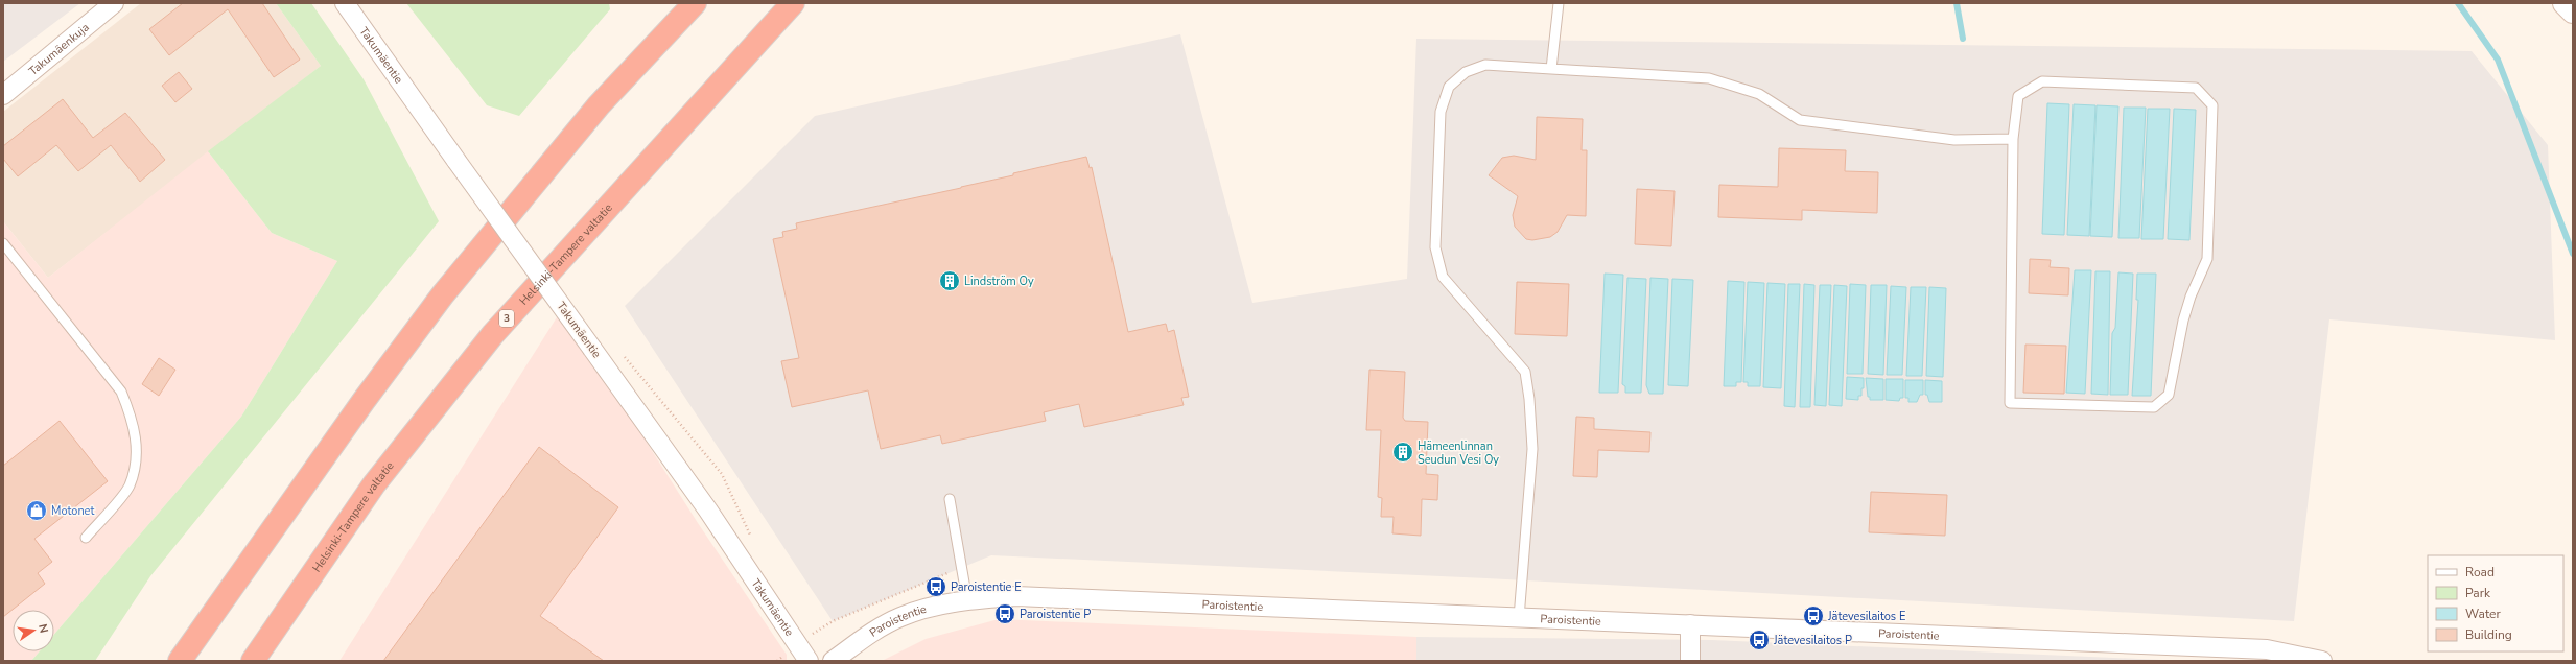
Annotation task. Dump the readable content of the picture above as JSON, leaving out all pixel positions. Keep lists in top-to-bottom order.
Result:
{
  "streets": {
    "highway": ["Helsinki-Tampere valtatie", "3"],
    "street": ["Takumäenkuja", "Takumäentie", "Paroistentie"]
  },
  "places": {
    "building": ["Lindström Oy", "Hämeenlinnan Seudun Vesi Oy"],
    "shop": ["Motonet"],
    "bus stop": [
      "Paroistentie E",
      "Paroistentie P",
      "Jätevesilaitos E",
      "Jätevesilaitos P"
    ]
  },
  "legend": [
    "Road",
    "Park",
    "Water",
    "Building"
  ],
  "north": "right"
}
